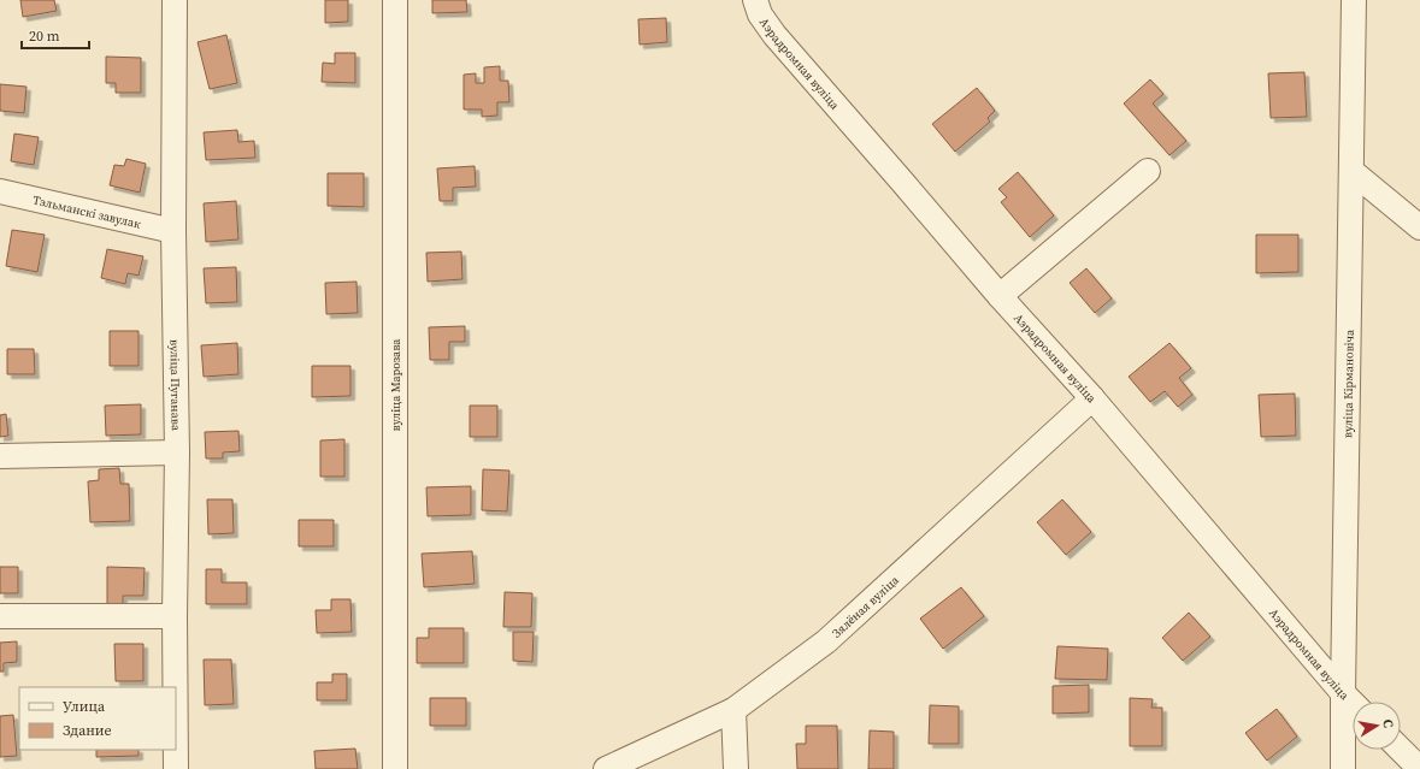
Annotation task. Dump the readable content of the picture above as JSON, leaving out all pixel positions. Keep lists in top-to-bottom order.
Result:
{
  "streets": {
    "street": [
      "Аэрадромная вуліца",
      "Тэльманскі завулак",
      "вуліца Пуганава",
      "вуліца Марозава",
      "вуліца Кірмановіча",
      "Зялёная вуліца"
    ]
  },
  "crossings": [
    ["Аэрадромная вуліца", "вуліца Кірмановіча"],
    ["Аэрадромная вуліца", "Зялёная вуліца"],
    ["Тэльманскі завулак", "вуліца Пуганава"]
  ],
  "legend": ["Улица", "Здание"],
  "scale_bar": "20 m",
  "north": "right"
}
